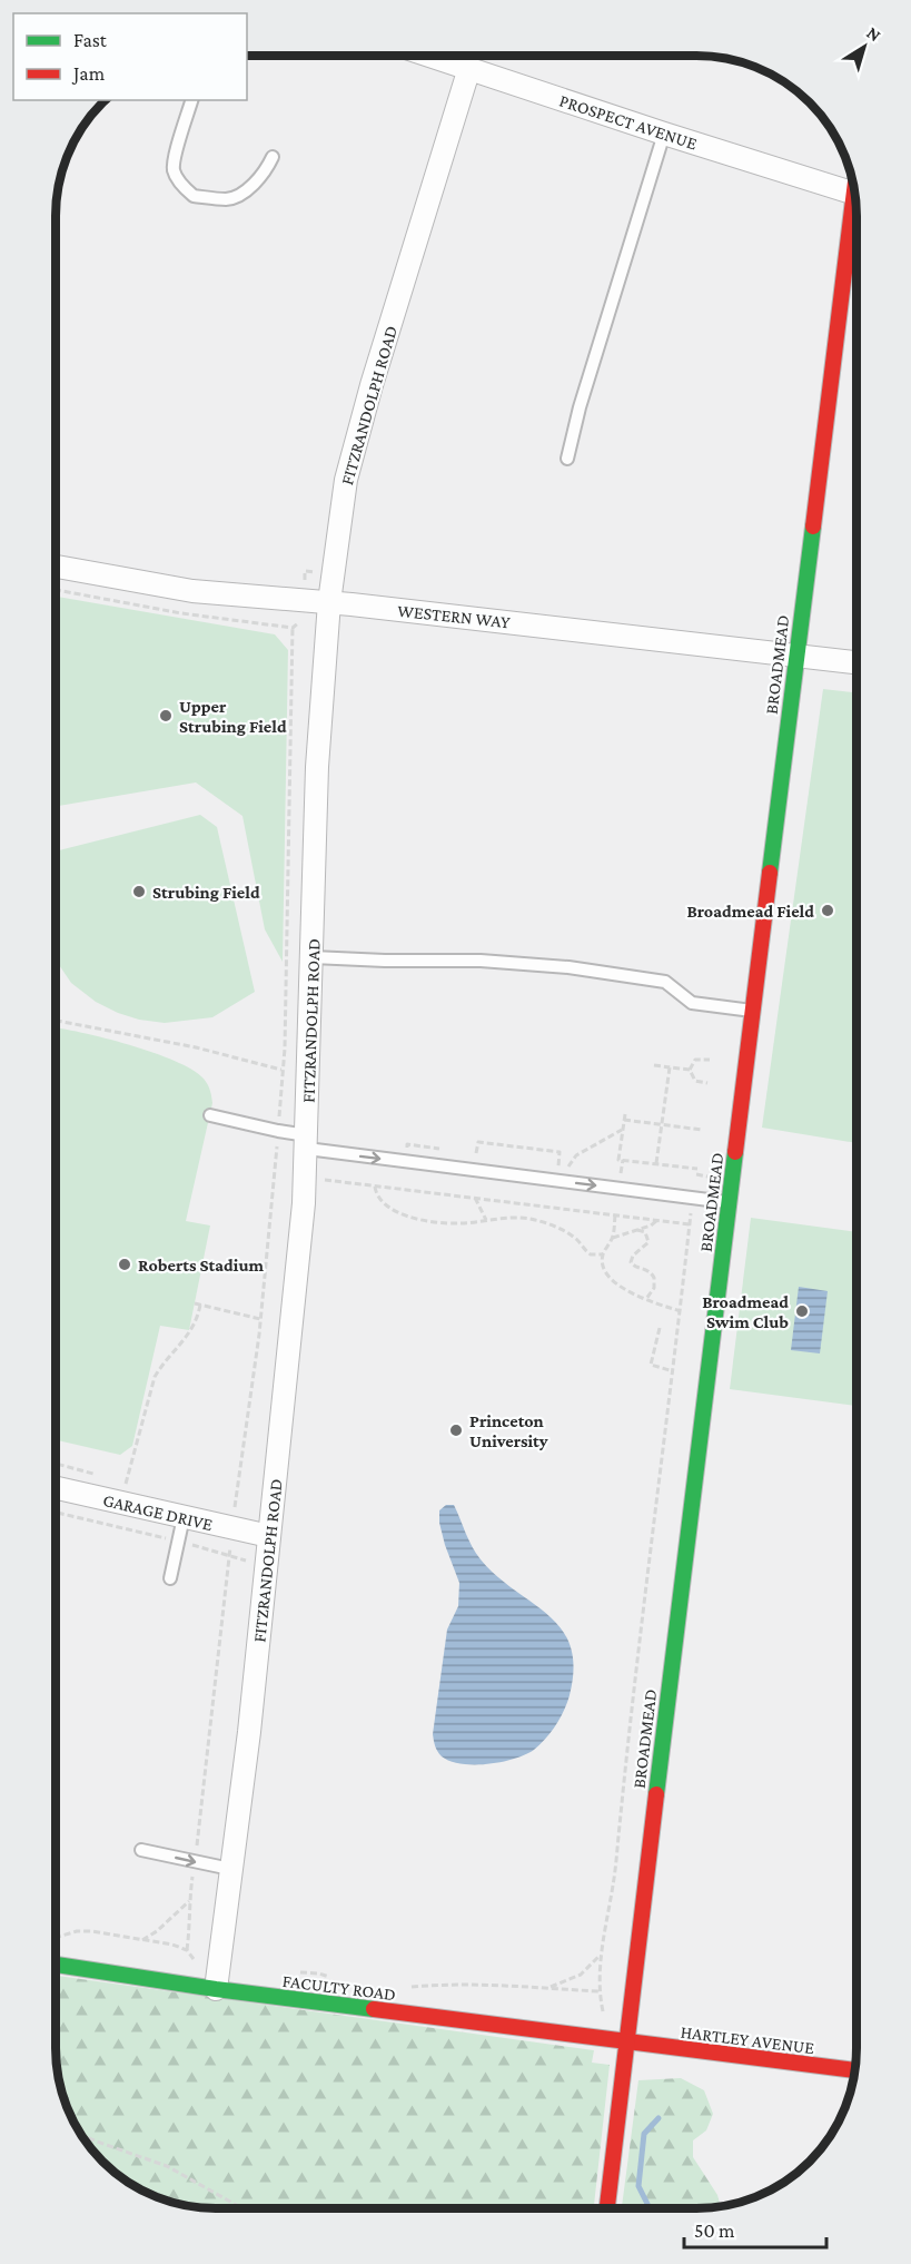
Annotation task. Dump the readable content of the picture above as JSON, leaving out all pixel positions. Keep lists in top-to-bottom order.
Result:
{
  "streets": {
    "street": [
      "PROSPECT AVENUE",
      "FITZRANDOLPH ROAD",
      "WESTERN WAY",
      "BROADMEAD",
      "GARAGE DRIVE",
      "FACULTY ROAD",
      "HARTLEY AVENUE"
    ]
  },
  "crossings": [
    ["PROSPECT AVENUE", "FITZRANDOLPH ROAD"],
    ["FITZRANDOLPH ROAD", "WESTERN WAY"],
    ["FITZRANDOLPH ROAD", "GARAGE DRIVE"],
    ["FITZRANDOLPH ROAD", "FACULTY ROAD"],
    ["WESTERN WAY", "BROADMEAD"],
    ["BROADMEAD", "FACULTY ROAD"],
    ["BROADMEAD", "HARTLEY AVENUE"],
    ["FACULTY ROAD", "HARTLEY AVENUE"]
  ],
  "places": [
    "Upper Strubing Field",
    "Strubing Field",
    "Broadmead Field",
    "Roberts Stadium",
    "Broadmead Swim Club",
    "Princeton University"
  ],
  "legend": ["Fast", "Jam"],
  "scale_bar": "50 m",
  "north": "top right"
}
